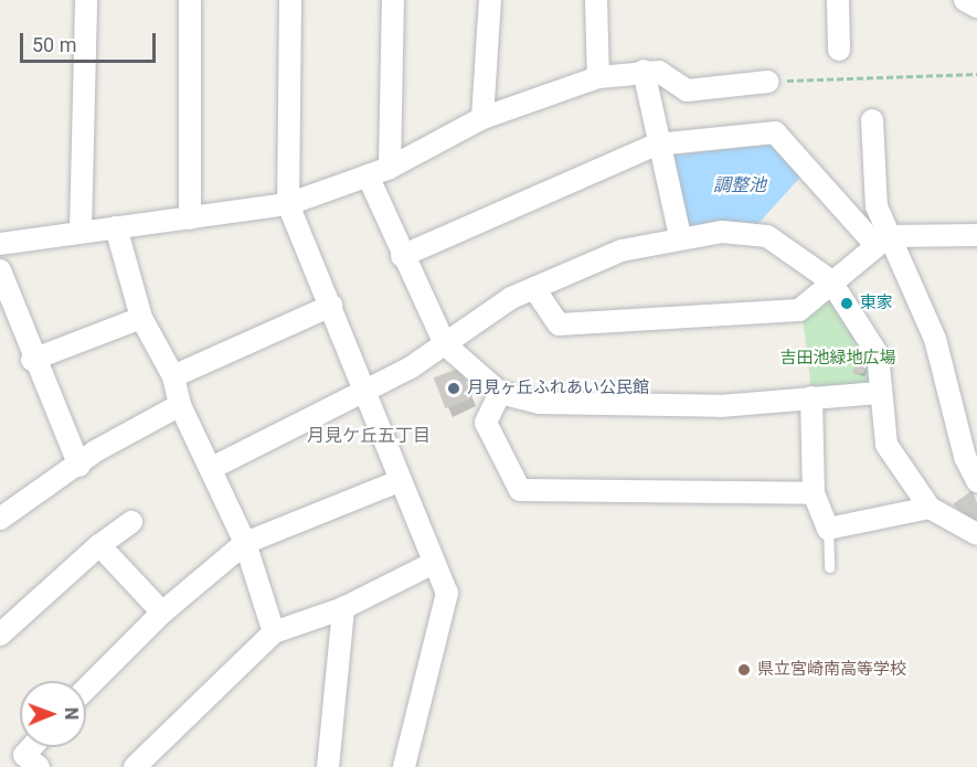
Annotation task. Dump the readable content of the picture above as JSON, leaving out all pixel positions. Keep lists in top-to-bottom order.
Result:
{
  "districts": ["月見ケ丘五丁目"],
  "water": ["調整池"],
  "parks": ["吉田池緑地広場"],
  "places": ["東家", "月見ヶ丘ふれあい公民館", "県立宮崎南高等学校"],
  "scale_bar": "50 m",
  "north": "right"
}
